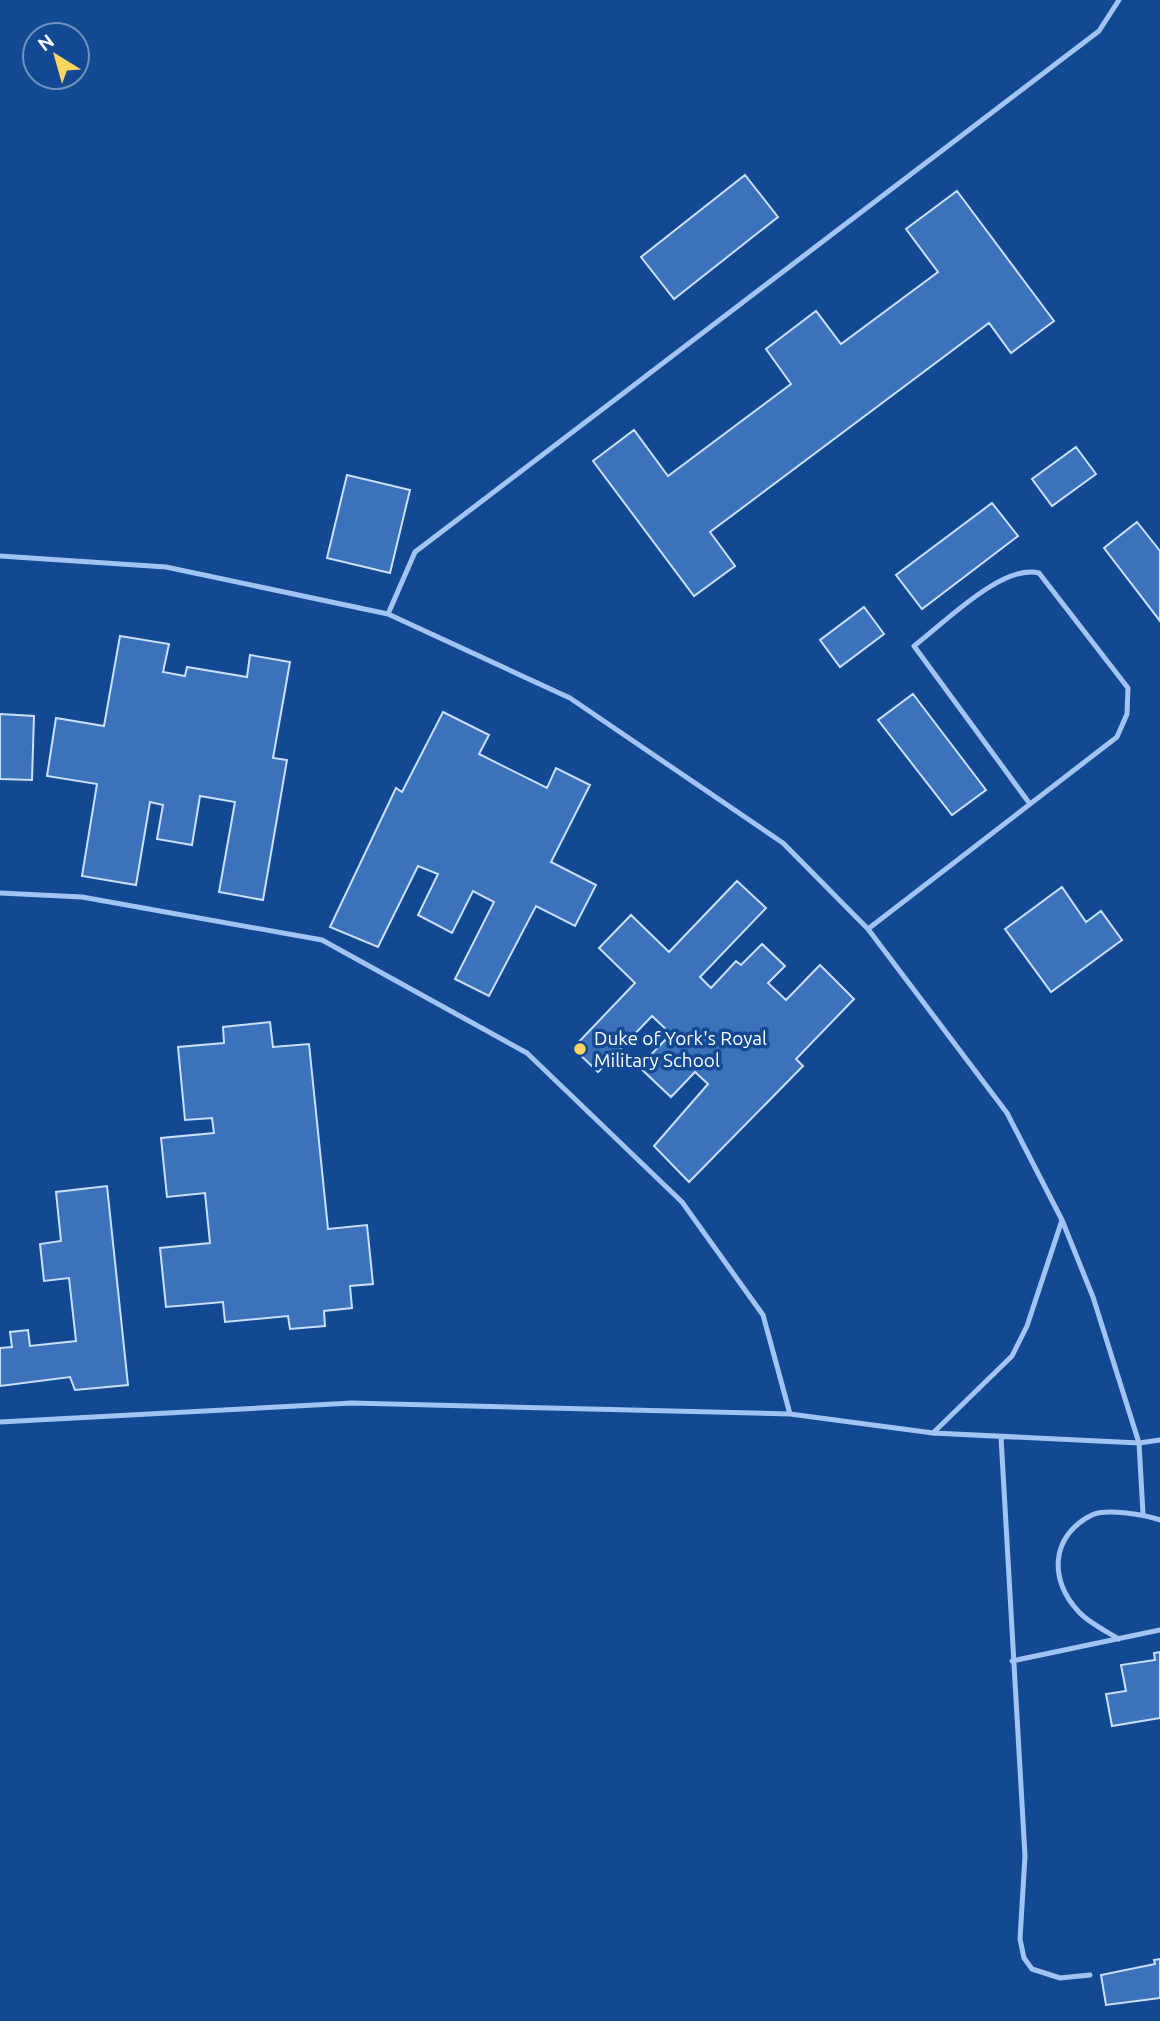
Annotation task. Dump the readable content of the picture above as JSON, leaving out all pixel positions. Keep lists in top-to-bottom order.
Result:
{
  "places": ["Duke of York's Royal Military School"],
  "north": "top left"
}
